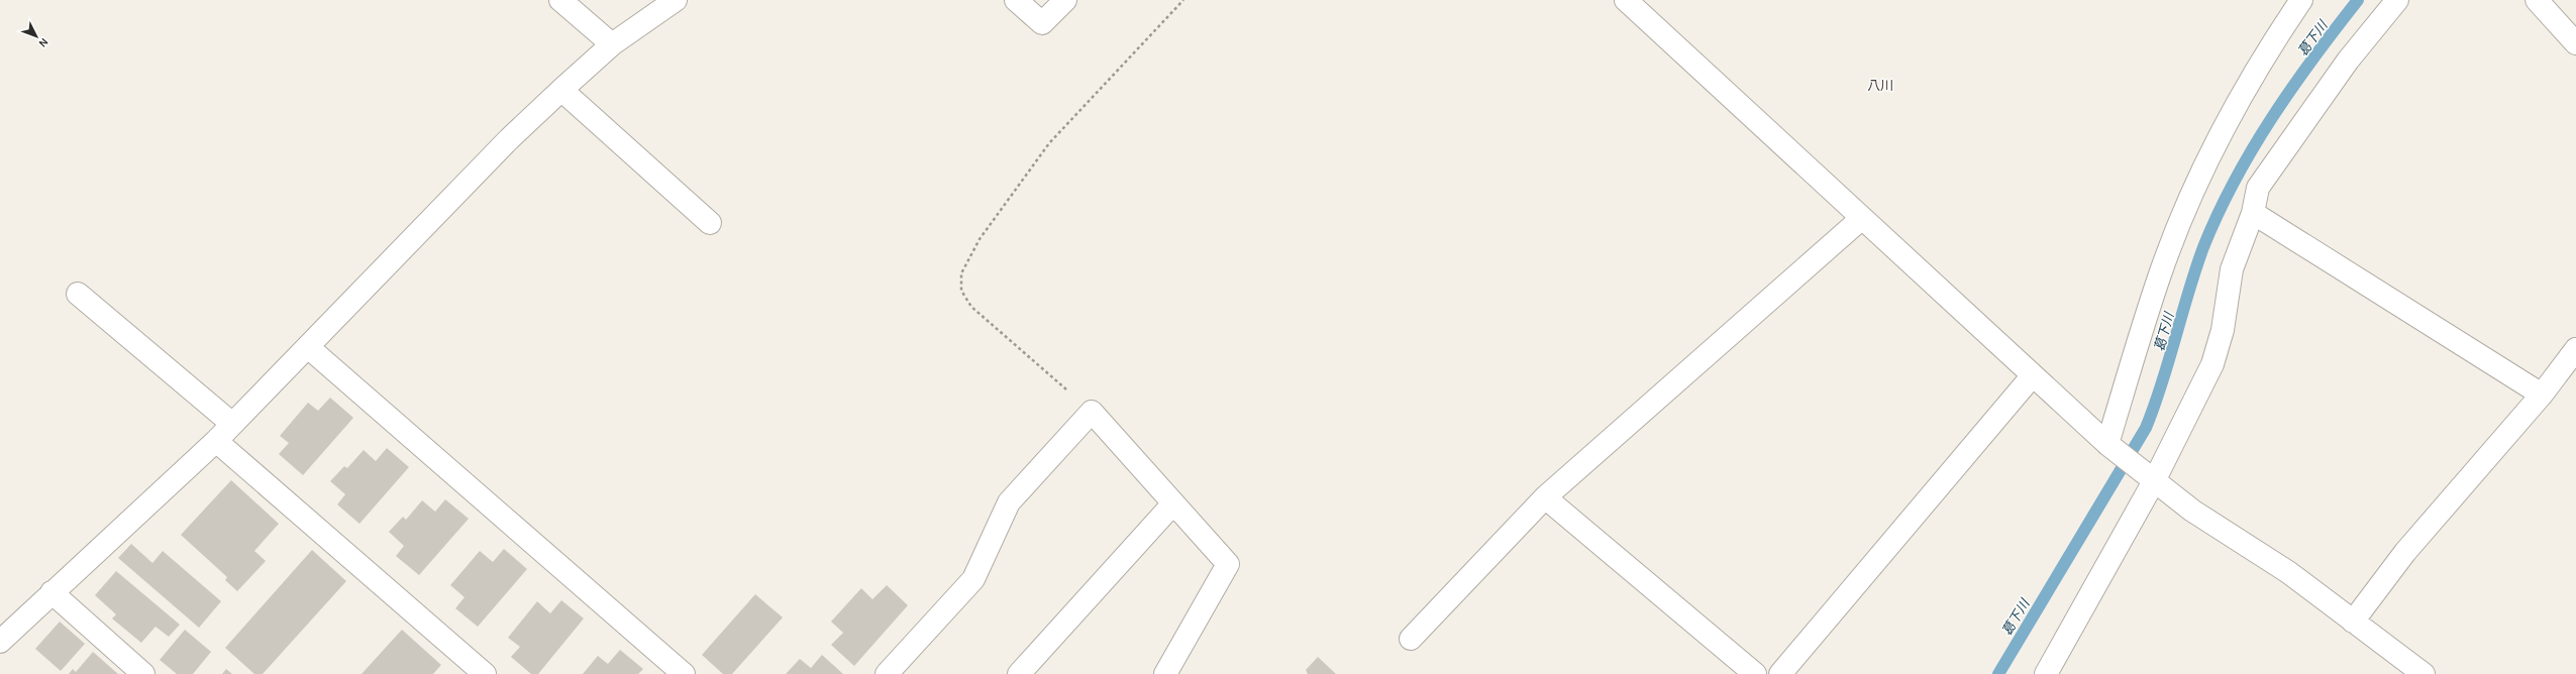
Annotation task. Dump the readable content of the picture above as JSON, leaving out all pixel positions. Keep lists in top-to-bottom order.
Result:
{
  "districts": ["八川"],
  "water": ["葛下川"],
  "north": "bottom right"
}
